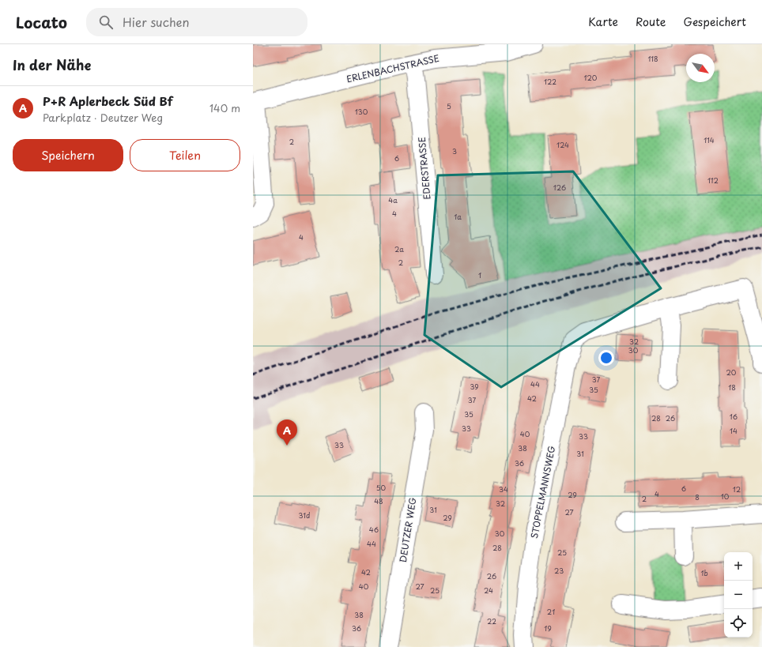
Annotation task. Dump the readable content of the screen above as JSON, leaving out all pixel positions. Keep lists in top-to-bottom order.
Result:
{
  "streets": {
    "street": [
      "ERLENBACHSTRASSE",
      "EDERSTRASSE",
      "STOPPELMANNSWEG",
      "DEUTZER WEG"
    ]
  },
  "crossings": [
    ["ERLENBACHSTRASSE", "EDERSTRASSE"]
  ],
  "house_numbers": [
    "118",
    "120",
    "122",
    "5",
    "130",
    "114",
    "2",
    "124",
    "3",
    "6",
    "112",
    "126",
    "4a",
    "4",
    "1a",
    "4",
    "2a",
    "2",
    "1",
    "32",
    "30",
    "20",
    "37",
    "44",
    "39",
    "18",
    "35",
    "42",
    "37",
    "35",
    "16",
    "28",
    "26",
    "33",
    "14",
    "40",
    "33",
    "33",
    "38",
    "31",
    "36",
    "50",
    "6",
    "34",
    "12",
    "4",
    "29",
    "10",
    "8",
    "2",
    "48",
    "32",
    "31",
    "27",
    "31d",
    "29",
    "46",
    "30",
    "44",
    "28",
    "25",
    "23",
    "42",
    "1b",
    "26",
    "40",
    "27",
    "25",
    "24",
    "21",
    "38",
    "22",
    "36",
    "19"
  ],
  "north": "bottom right",
  "page": {
    "header": "Locato",
    "search": "Hier suchen",
    "nav": ["Karte", "Route", "Gespeichert"],
    "heading": "In der Nähe",
    "list": [
      {
        "mark": "A",
        "name": "P+R Aplerbeck Süd Bf",
        "note": "Parkplatz · Deutzer Weg",
        "value": "140 m"
      }
    ],
    "buttons": ["Speichern", "Teilen"],
    "pins": "A",
    "map_buttons": ["+", "−"]
  }
}
